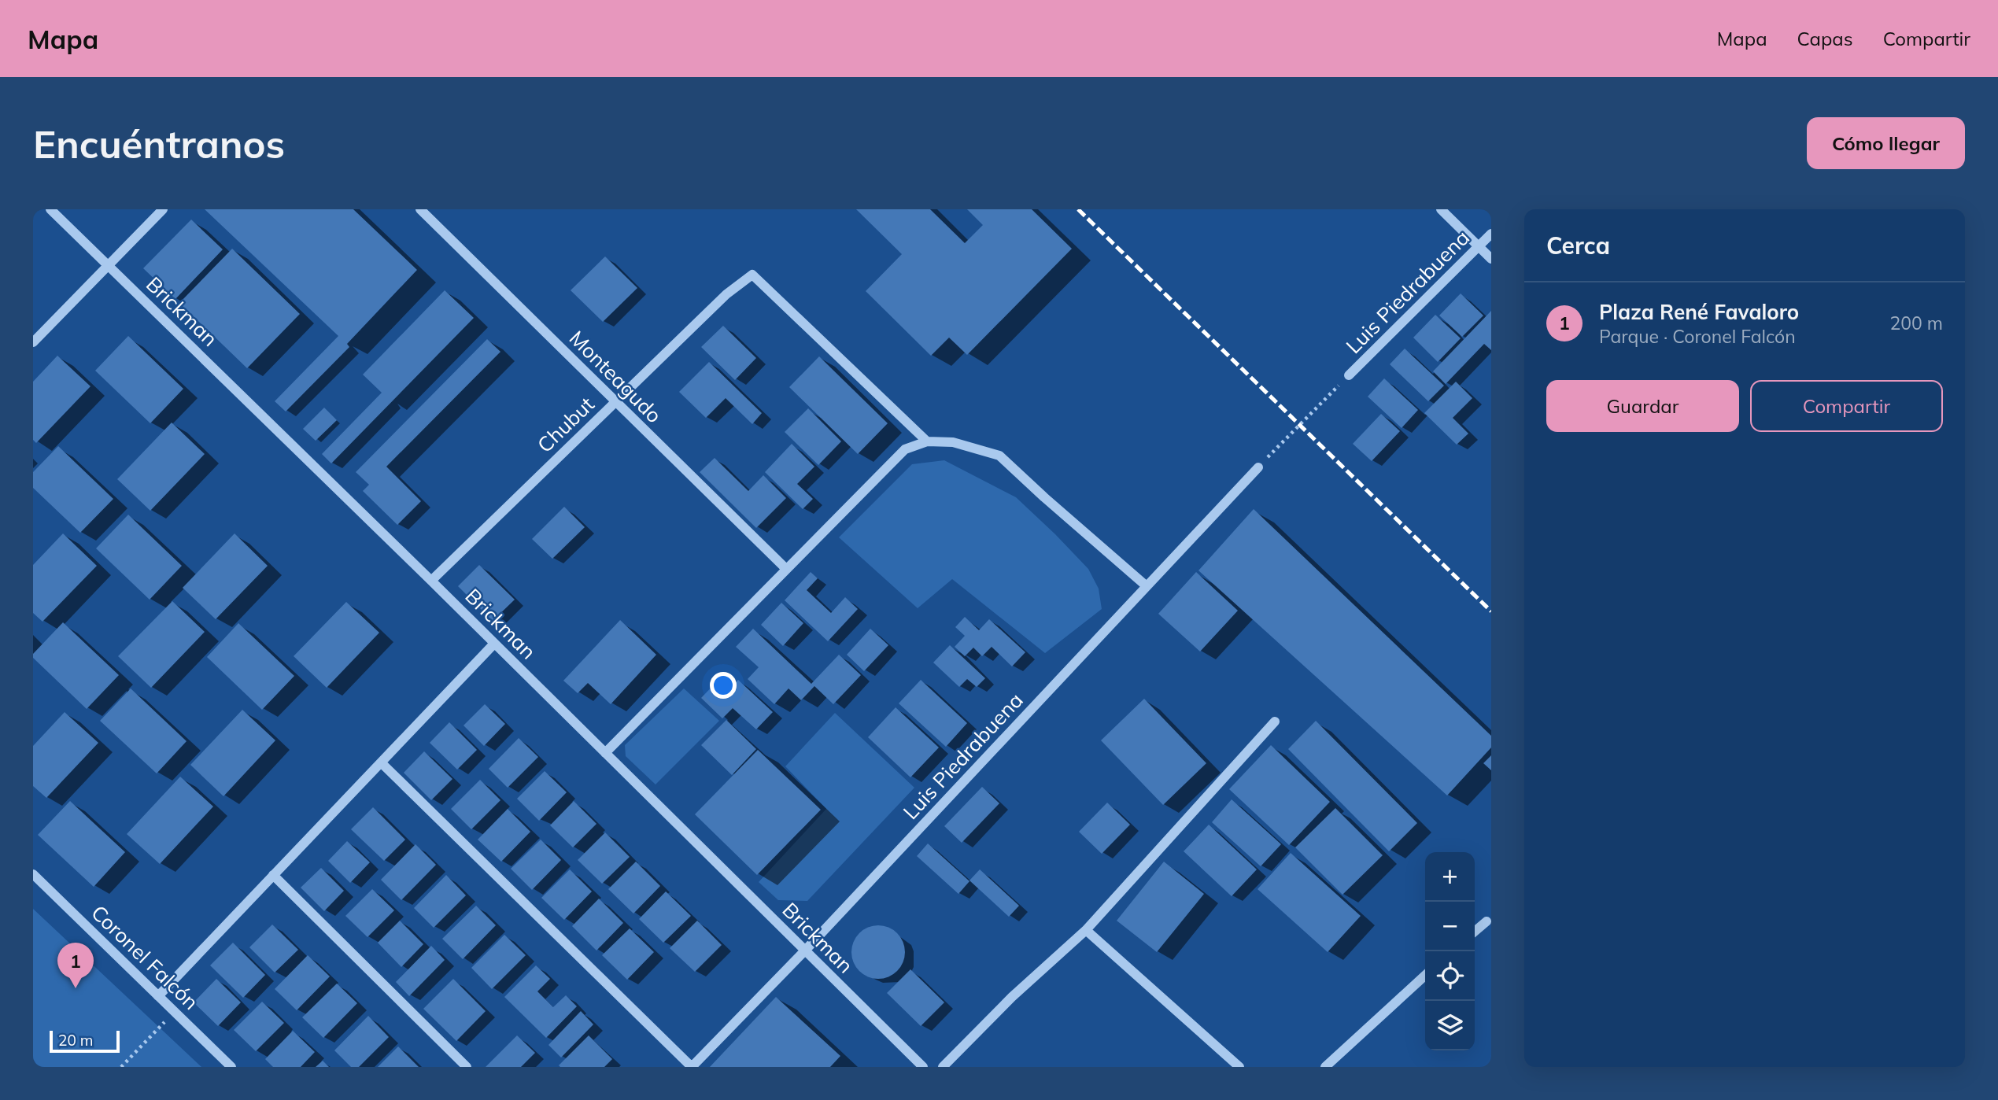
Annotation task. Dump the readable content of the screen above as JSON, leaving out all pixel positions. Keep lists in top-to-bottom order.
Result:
{
  "streets": {
    "street": [
      "Luis Piedrabuena",
      "Brickman",
      "Monteagudo",
      "Chubut",
      "Coronel Falcón"
    ]
  },
  "crossings": [
    ["Luis Piedrabuena", "Brickman"],
    ["Brickman", "Chubut"],
    ["Monteagudo", "Chubut"]
  ],
  "scale_bar": "20 m",
  "page": {
    "header": "Mapa",
    "nav": ["Mapa", "Capas", "Compartir"],
    "buttons": [
      "Cómo llegar",
      ["Guardar", "Compartir"]
    ],
    "title": "Encuéntranos",
    "heading": "Cerca",
    "list": [
      {
        "mark": "1",
        "name": "Plaza René Favaloro",
        "note": "Parque · Coronel Falcón",
        "value": "200 m"
      }
    ],
    "map_buttons": ["+", "−"],
    "pins": "1",
    "scale": "20 m"
  }
}
